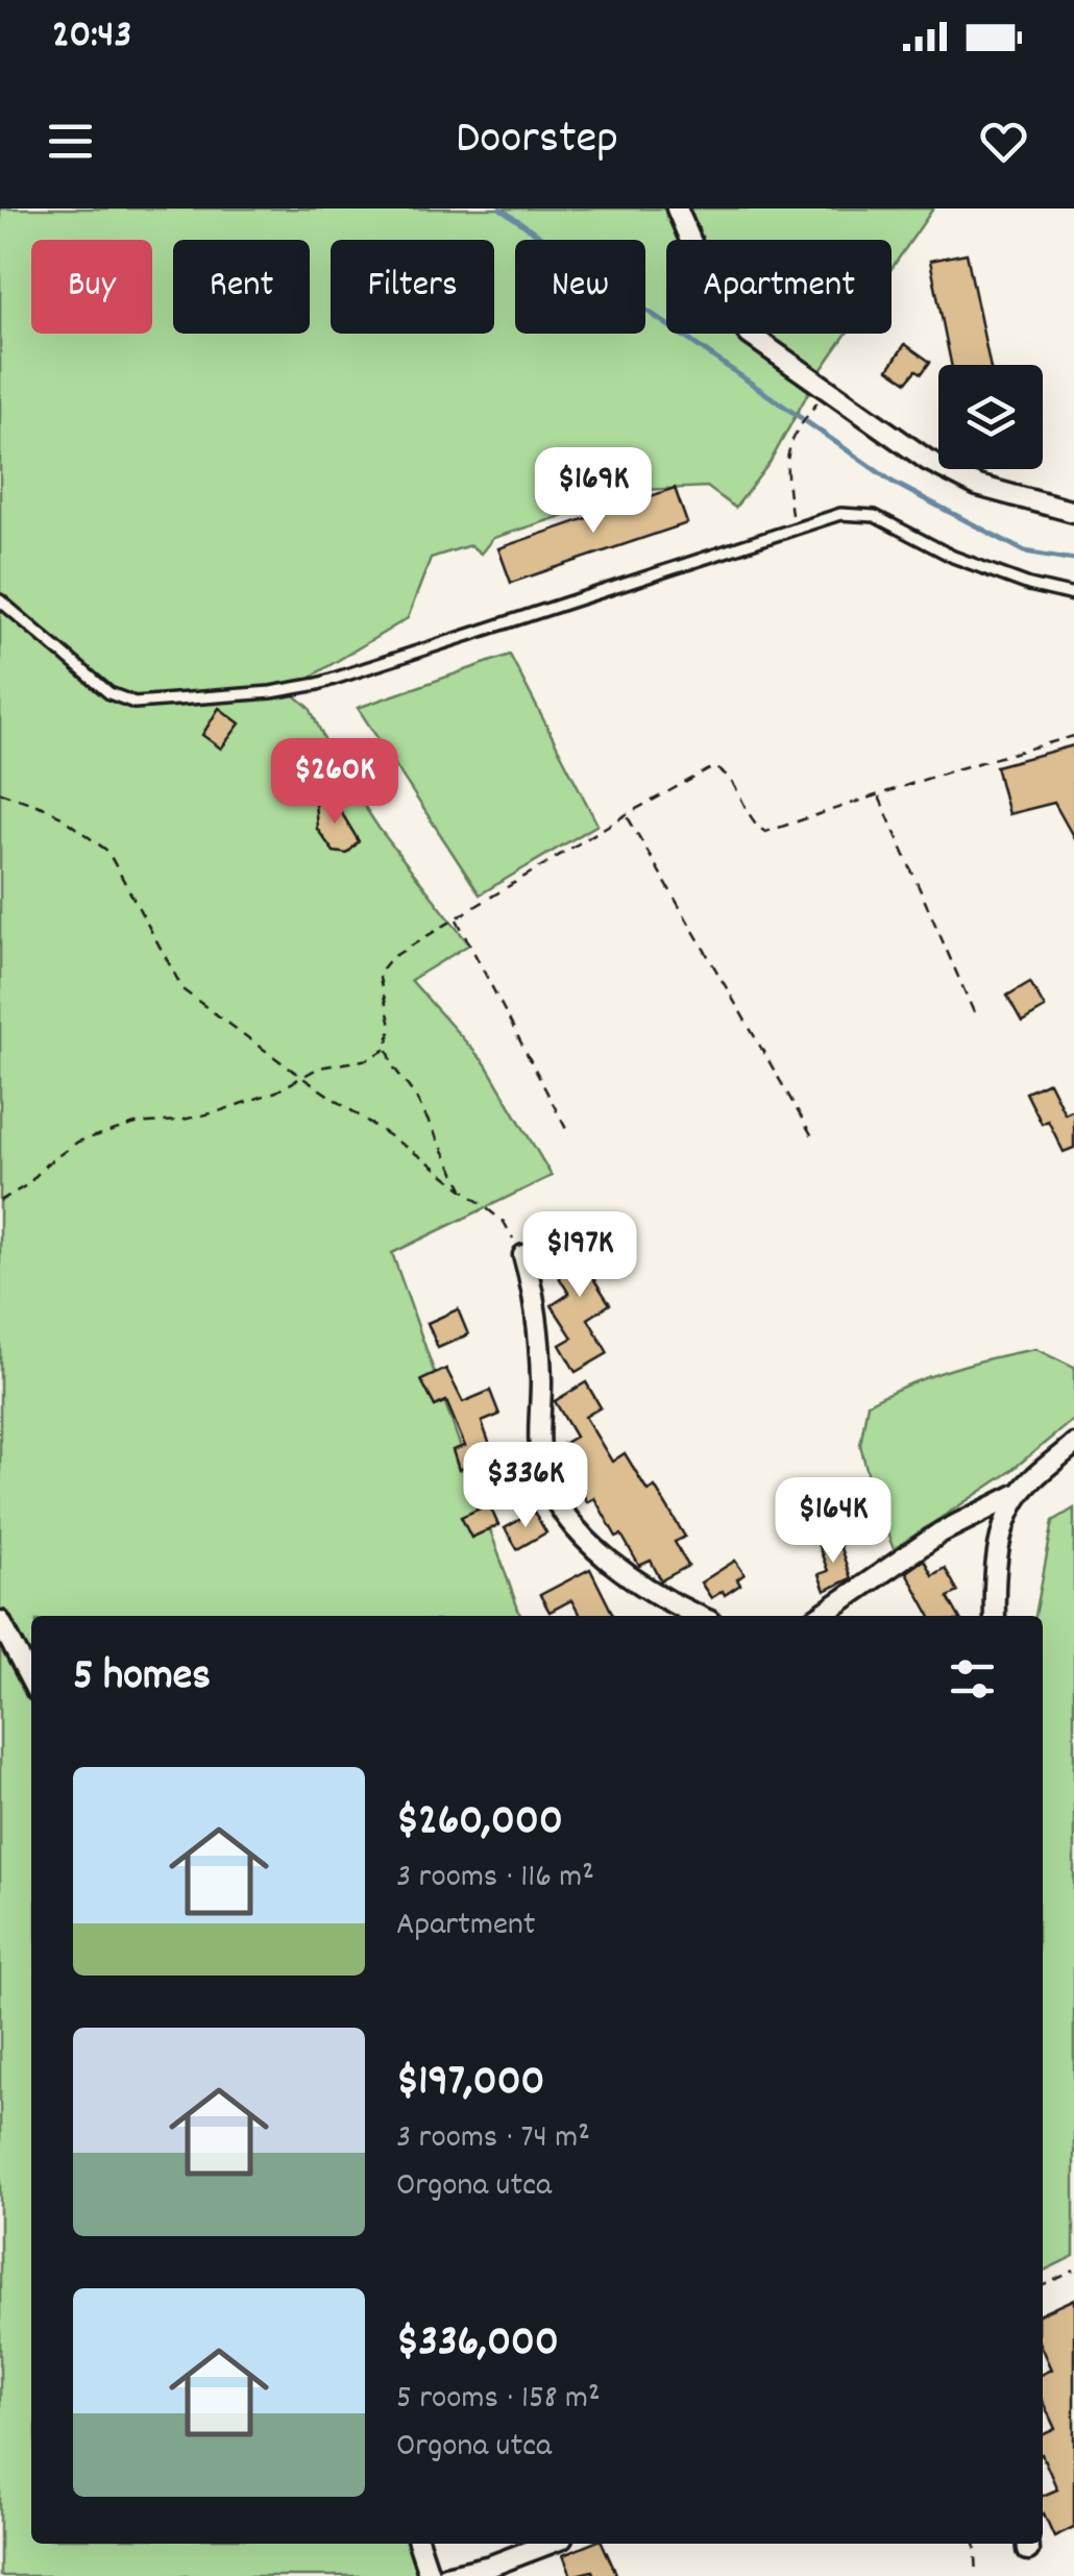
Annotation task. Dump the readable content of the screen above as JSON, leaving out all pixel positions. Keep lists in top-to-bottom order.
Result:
{
  "page": {
    "status": "20:43",
    "header": "Doorstep",
    "chip": [
      "Buy",
      "Rent",
      "Filters",
      "New",
      "Apartment"
    ],
    "price": [
      "$169K",
      "$260K",
      "$197K",
      "$336K",
      "$164K"
    ],
    "heading": "5 homes",
    "list": [
      {
        "name": "$260,000",
        "note": "3 rooms · 116 m² · Apartment"
      },
      {
        "name": "$197,000",
        "note": "3 rooms · 74 m² · Orgona utca"
      },
      {
        "name": "$336,000",
        "note": "5 rooms · 158 m² · Orgona utca"
      }
    ]
  }
}
